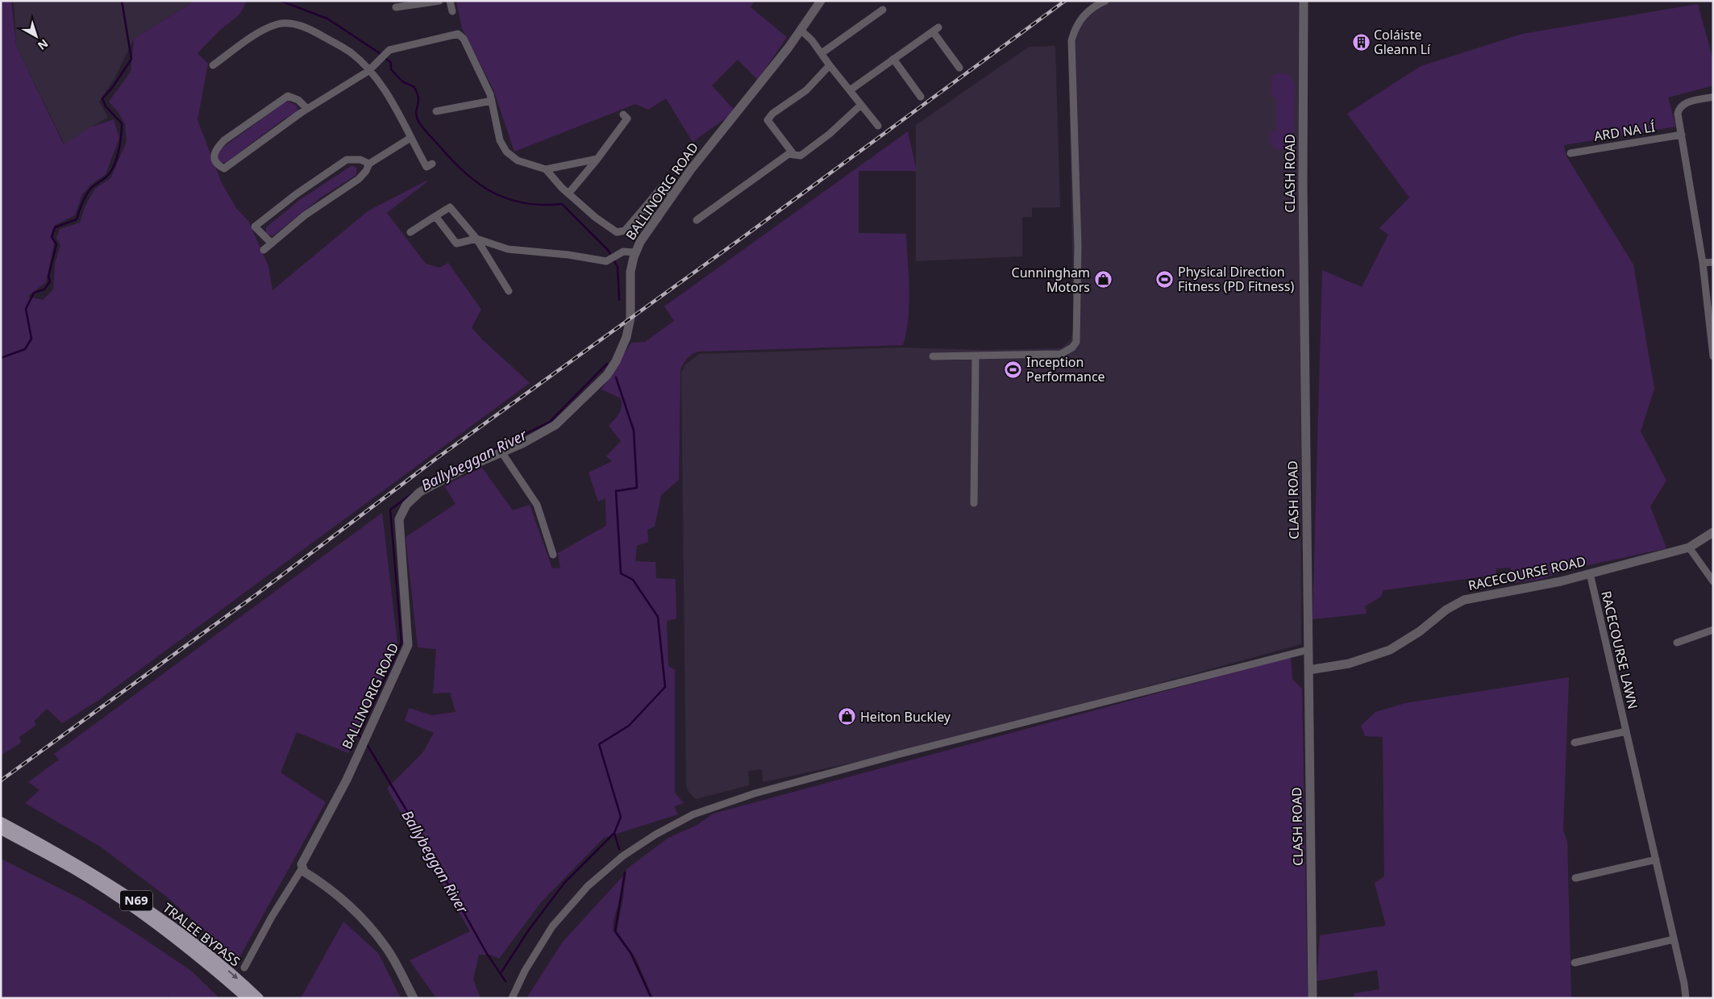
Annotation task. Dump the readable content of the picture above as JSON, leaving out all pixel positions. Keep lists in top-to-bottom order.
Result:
{
  "streets": {
    "main road": ["N69", "TRALEE BYPASS"],
    "street": [
      "ARD NA LÍ",
      "CLASH ROAD",
      "BALLINORIG ROAD",
      "RACECOURSE ROAD",
      "RACECOURSE LAWN"
    ]
  },
  "crossings": [
    ["CLASH ROAD", "RACECOURSE ROAD"],
    ["RACECOURSE ROAD", "RACECOURSE LAWN"]
  ],
  "water": ["Ballybeggan River"],
  "places": {
    "building": ["Coláiste Gleann Lí"],
    "sports": ["Physical Direction Fitness (PD Fitness)", "Inception Performance"],
    "shop": ["Cunningham Motors", "Heiton Buckley"]
  },
  "north": "bottom right"
}
